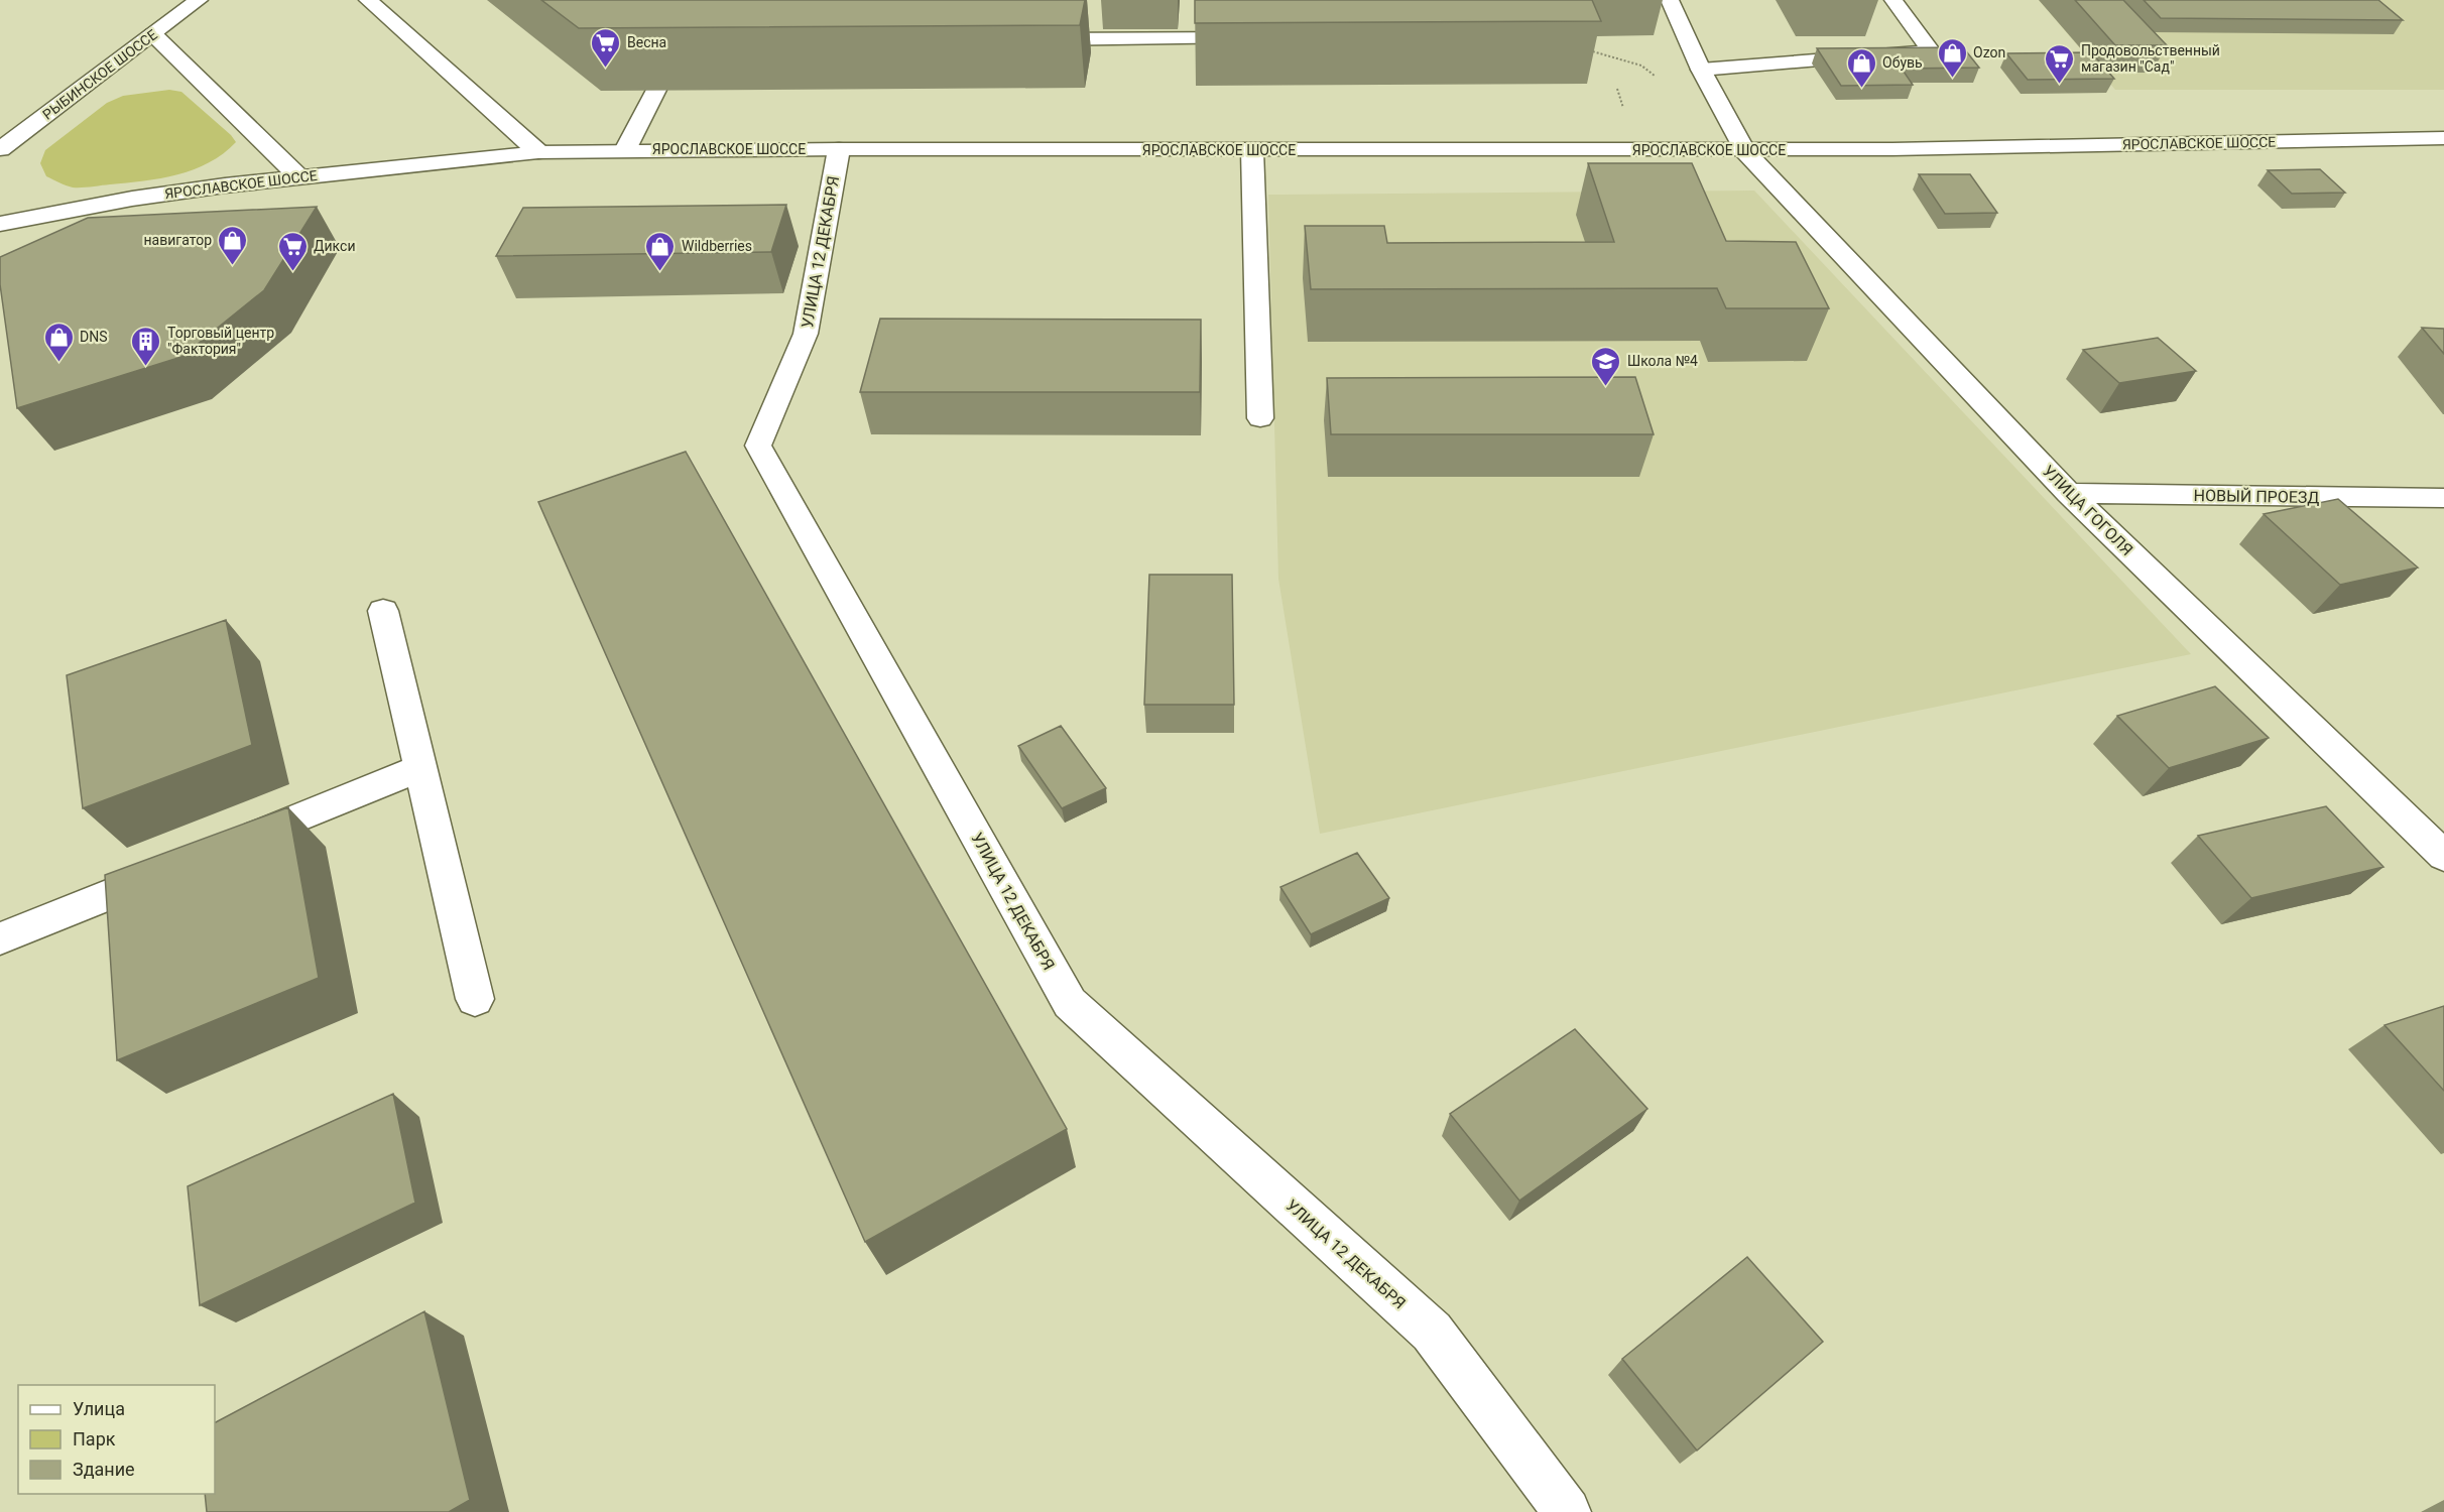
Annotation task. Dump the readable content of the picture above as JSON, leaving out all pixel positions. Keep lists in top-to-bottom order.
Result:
{
  "streets": {
    "main road": [
      "РЫБИНСКОЕ ШОССЕ",
      "ЯРОСЛАВСКОЕ ШОССЕ",
      "УЛИЦА 12 ДЕКАБРЯ",
      "НОВЫЙ ПРОЕЗД",
      "УЛИЦА ГОГОЛЯ"
    ]
  },
  "crossings": [
    ["ЯРОСЛАВСКОЕ ШОССЕ", "УЛИЦА 12 ДЕКАБРЯ"],
    ["ЯРОСЛАВСКОЕ ШОССЕ", "УЛИЦА ГОГОЛЯ"],
    ["НОВЫЙ ПРОЕЗД", "УЛИЦА ГОГОЛЯ"]
  ],
  "places": {
    "supermarket": ["Весна", "Продовольственный магазин \"Сад\"", "Дикси"],
    "shop": [
      "Ozon",
      "Обувь",
      "навигатор",
      "Wildberries",
      "DNS"
    ],
    "building": ["Торговый центр \"Фактория\""],
    "school or university": ["Школа №4"]
  },
  "legend": ["Улица", "Парк", "Здание"]
}
